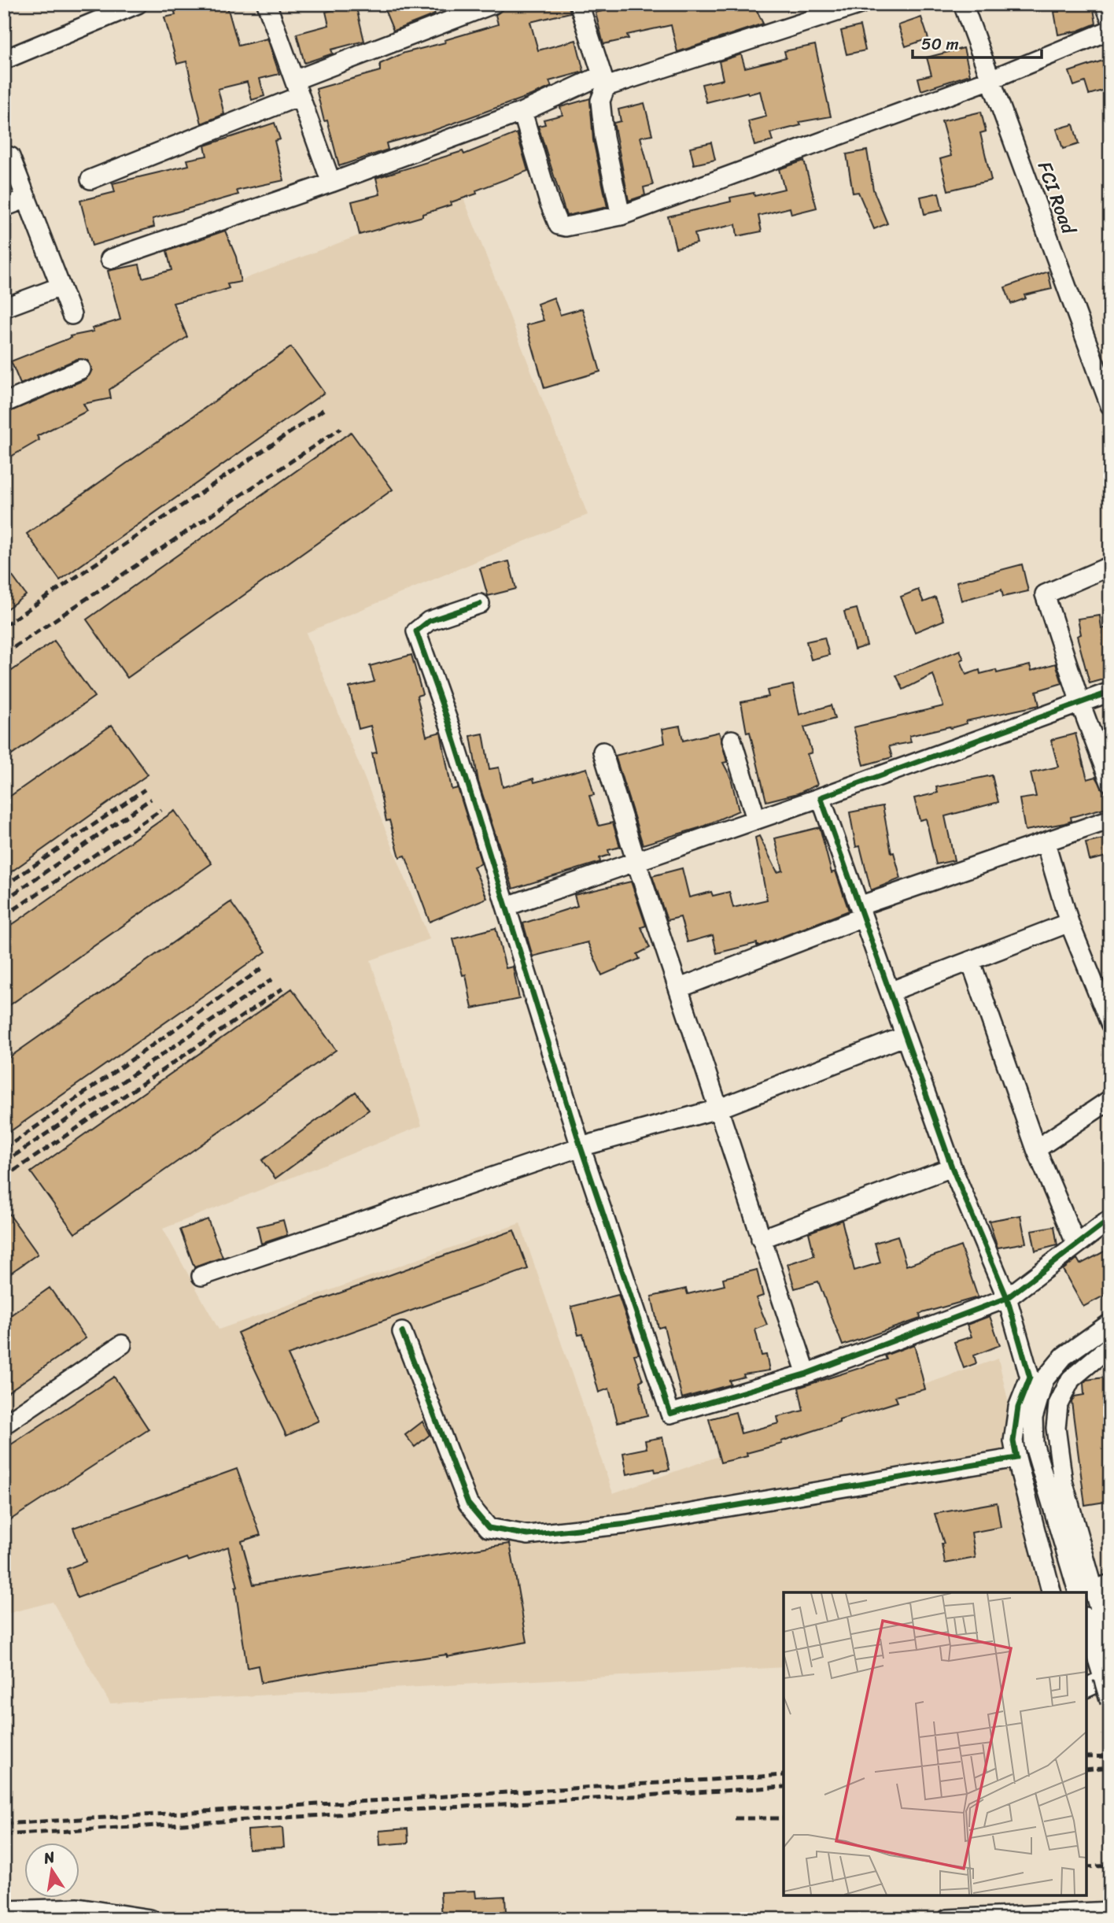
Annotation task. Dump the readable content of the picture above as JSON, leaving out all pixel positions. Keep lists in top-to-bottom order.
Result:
{
  "streets": {
    "street": ["FCI Road"]
  },
  "scale_bar": "50 m",
  "north": "top"
}
